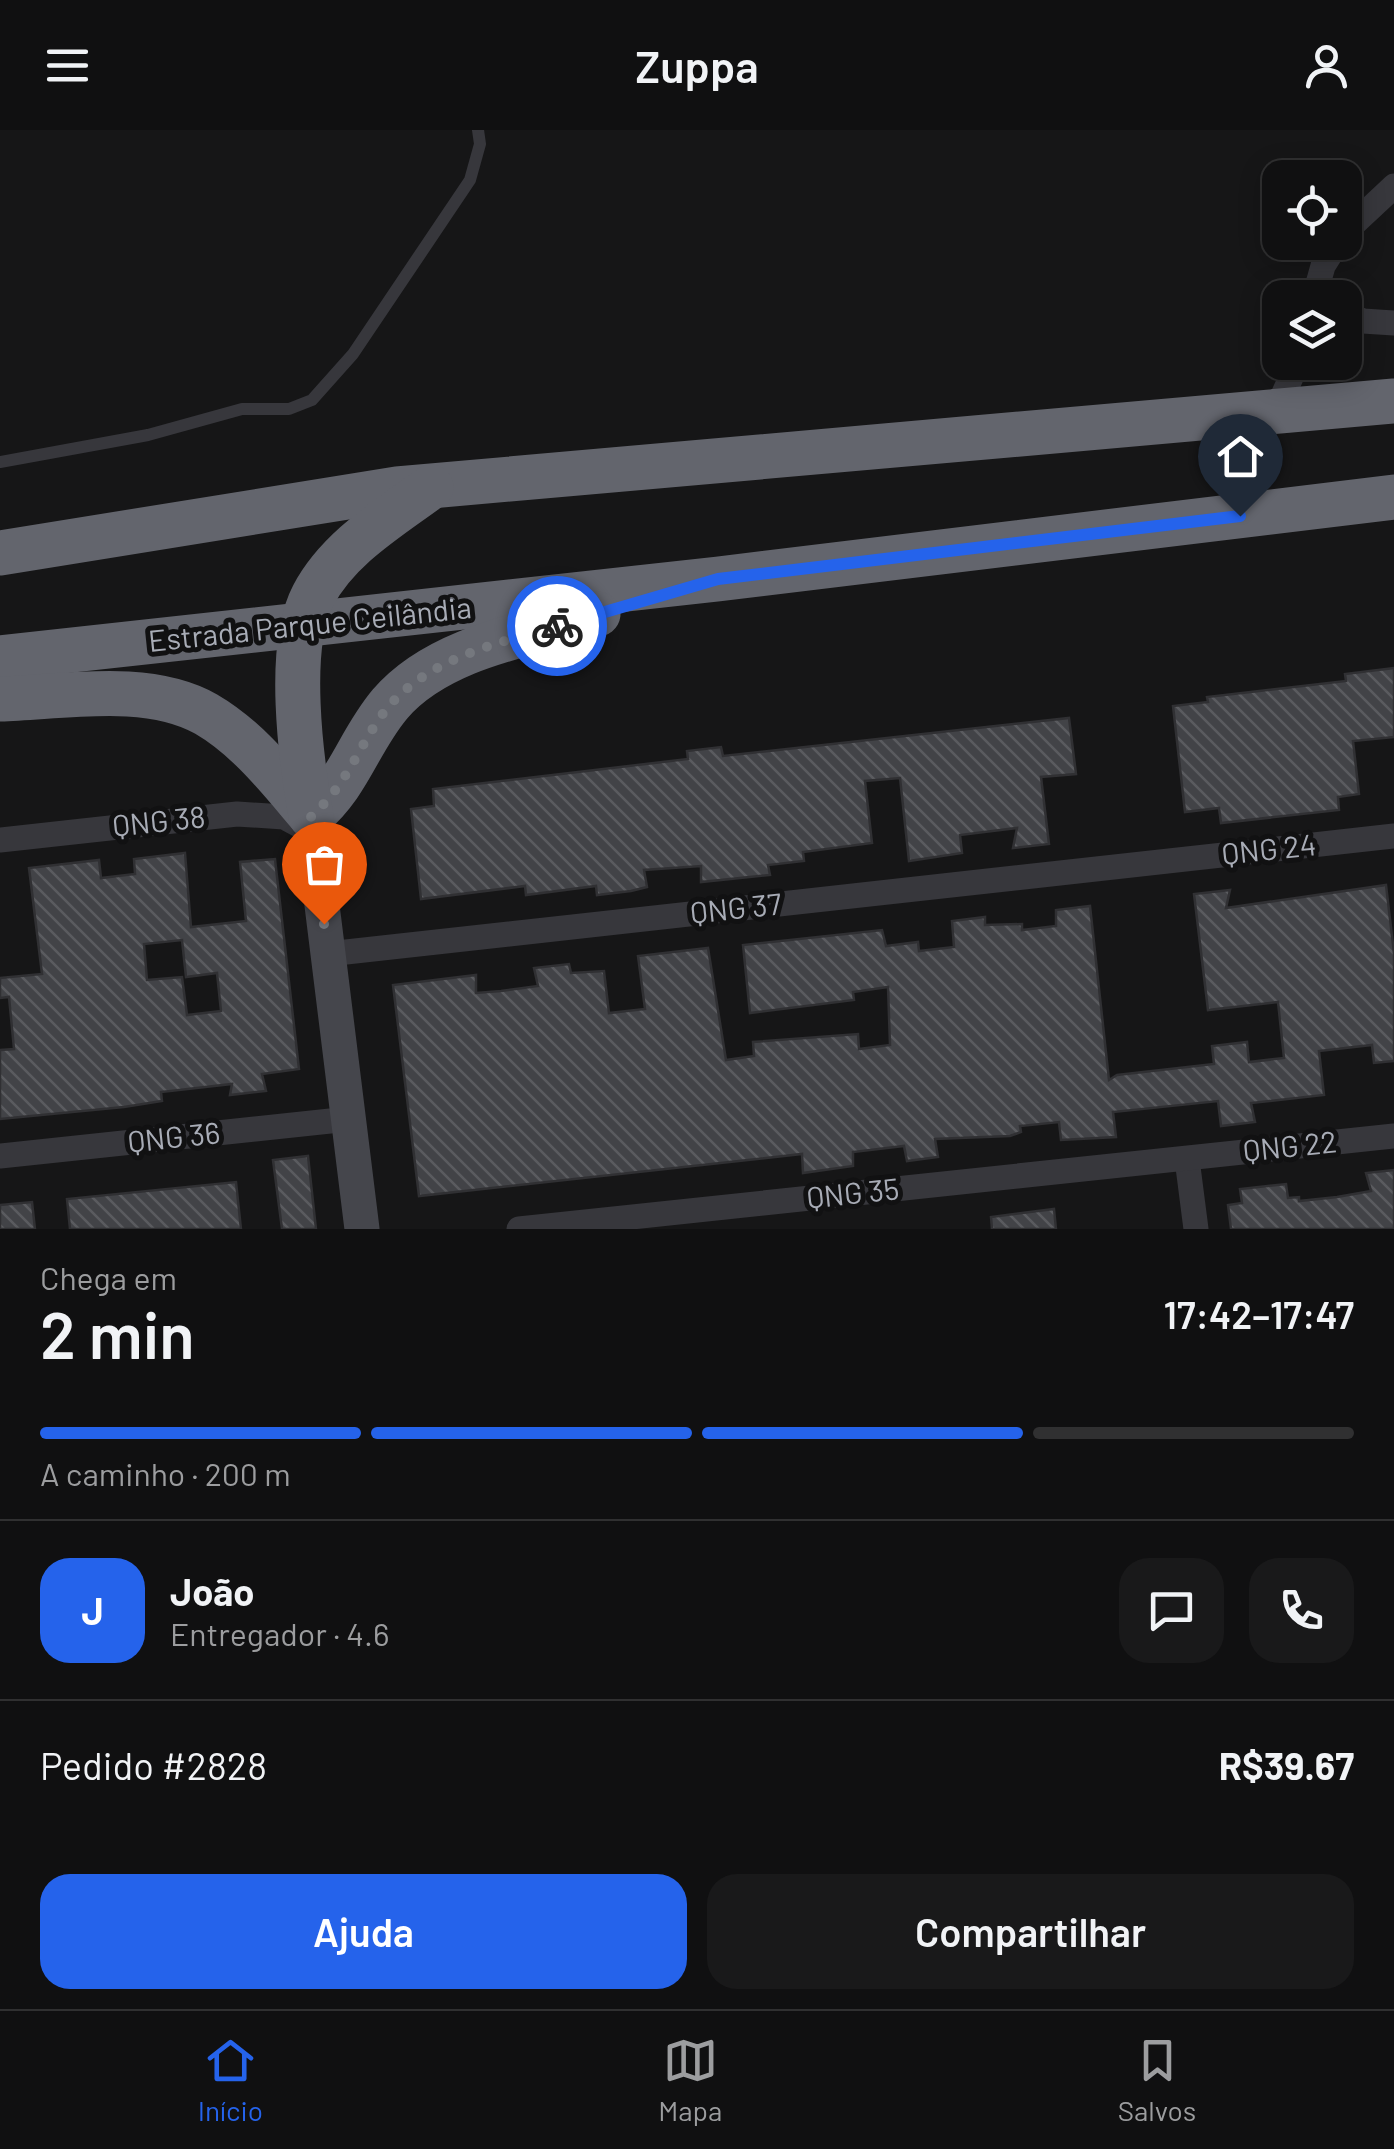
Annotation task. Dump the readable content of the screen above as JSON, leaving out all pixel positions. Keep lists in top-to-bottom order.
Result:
{
  "streets": {
    "highway": ["Estrada Parque Ceilândia"],
    "street": [
      "QNG 38",
      "QNG 24",
      "QNG 37",
      "QNG 36",
      "QNG 22",
      "QNG 35"
    ]
  },
  "crossings": [
    ["QNG 24", "QNG 37"],
    ["QNG 22", "QNG 35"]
  ],
  "page": {
    "header": "Zuppa",
    "heading": ["2 min", "Chega em", "17:42–17:47"],
    "panel": [
      "João",
      "Entregador · 4.6",
      "Pedido #2828",
      "R$39.67"
    ],
    "bar": "A caminho · 200 m",
    "round": "J",
    "buttons": ["Ajuda", "Compartilhar"],
    "tabs": ["Início", "Mapa", "Salvos"]
  }
}
